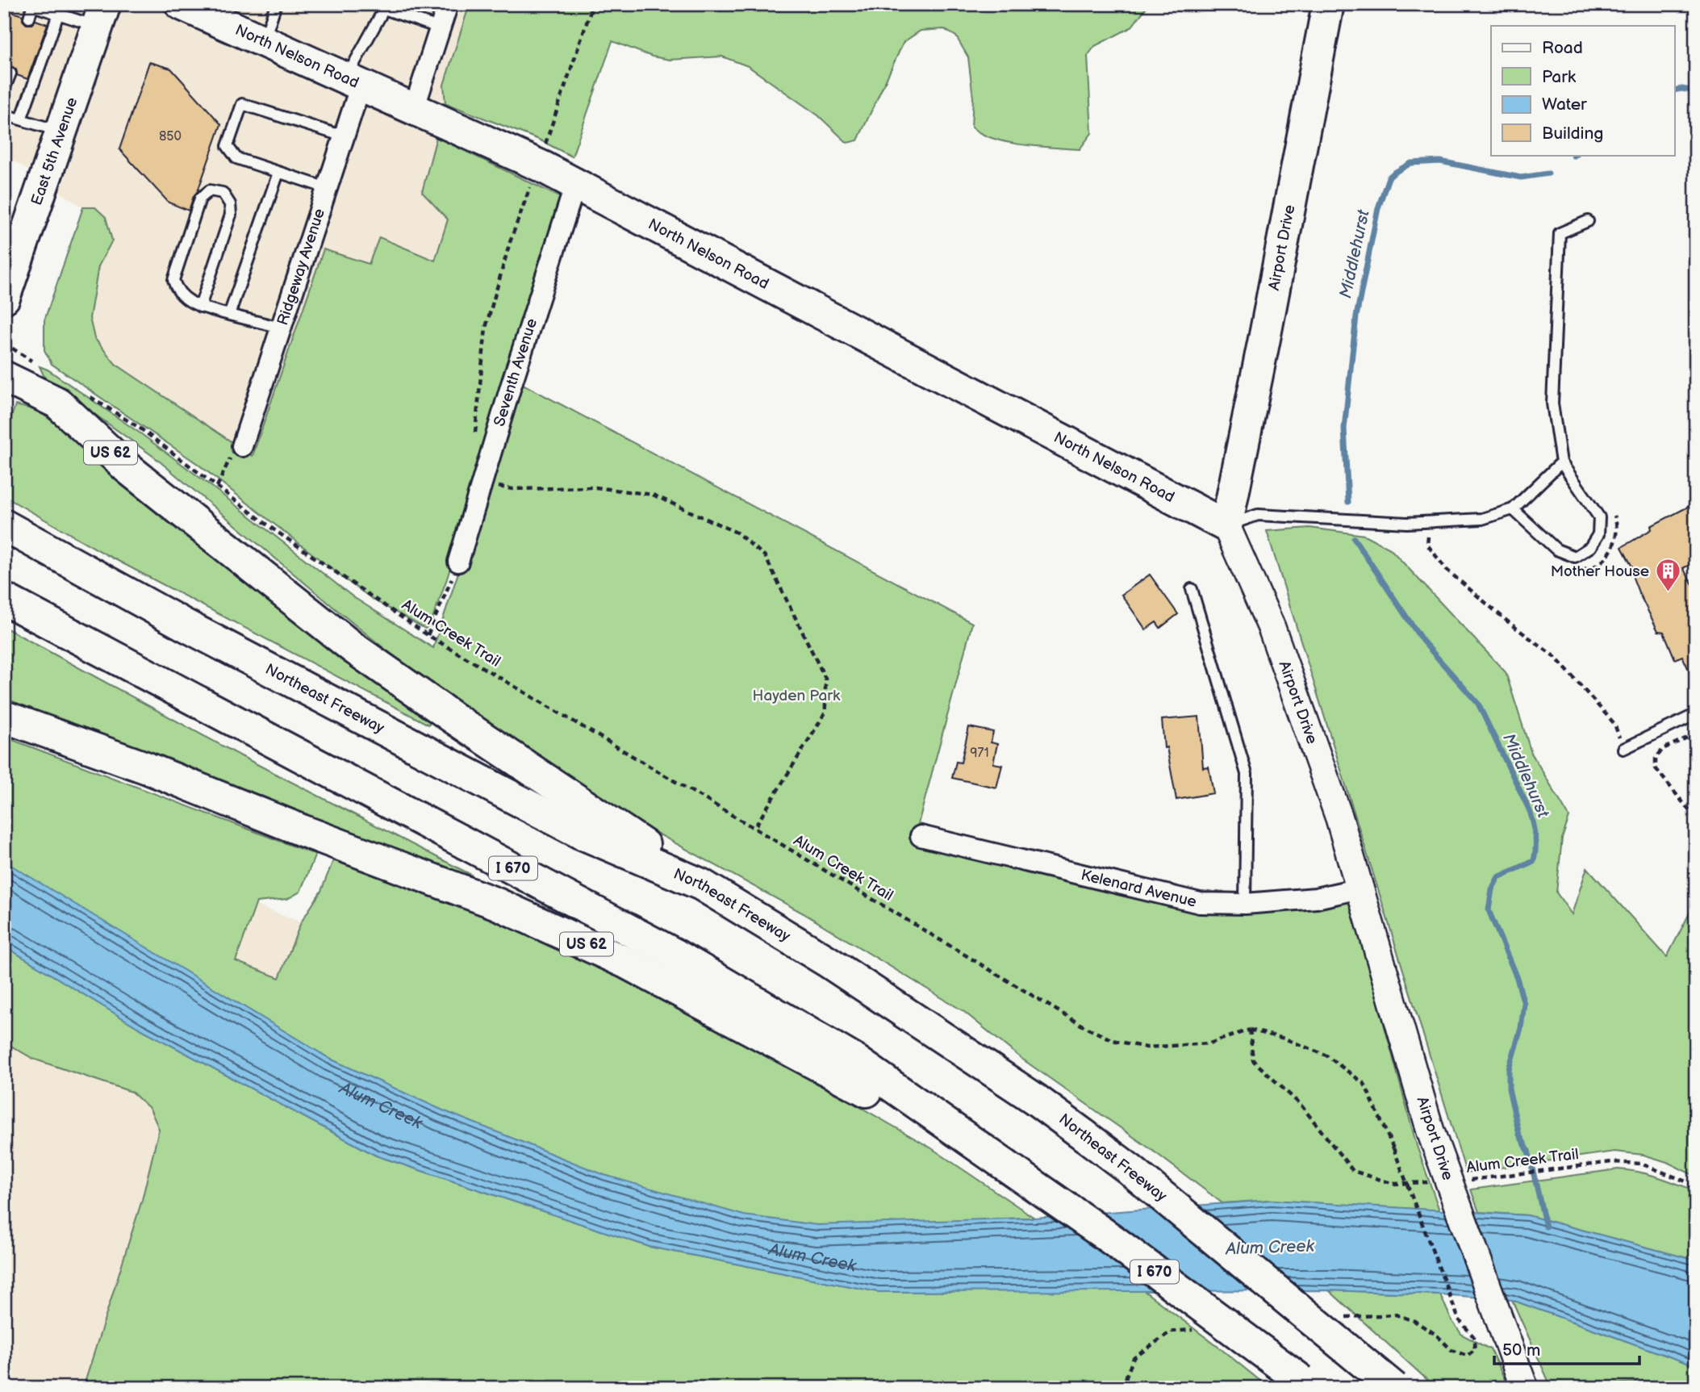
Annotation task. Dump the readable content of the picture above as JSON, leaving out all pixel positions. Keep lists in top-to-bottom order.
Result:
{
  "streets": {
    "main road": [
      "North Nelson Road",
      "East 5th Avenue",
      "Airport Drive",
      "US 62",
      "Northeast Freeway",
      "I 670"
    ],
    "street": ["Ridgeway Avenue", "Seventh Avenue", "Kelenard Avenue"],
    "path": ["Alum Creek Trail"]
  },
  "crossings": [
    ["North Nelson Road", "Airport Drive"],
    ["North Nelson Road", "Ridgeway Avenue"],
    ["North Nelson Road", "Seventh Avenue"],
    ["Airport Drive", "Kelenard Avenue"],
    ["US 62", "Northeast Freeway"],
    ["US 62", "I 670"]
  ],
  "water": ["Middlehurst", "Alum Creek"],
  "parks": ["Hayden Park"],
  "places": {
    "building": ["Mother House"]
  },
  "house_numbers": ["850", "971"],
  "legend": [
    "Road",
    "Park",
    "Water",
    "Building"
  ],
  "scale_bar": "50 m"
}
